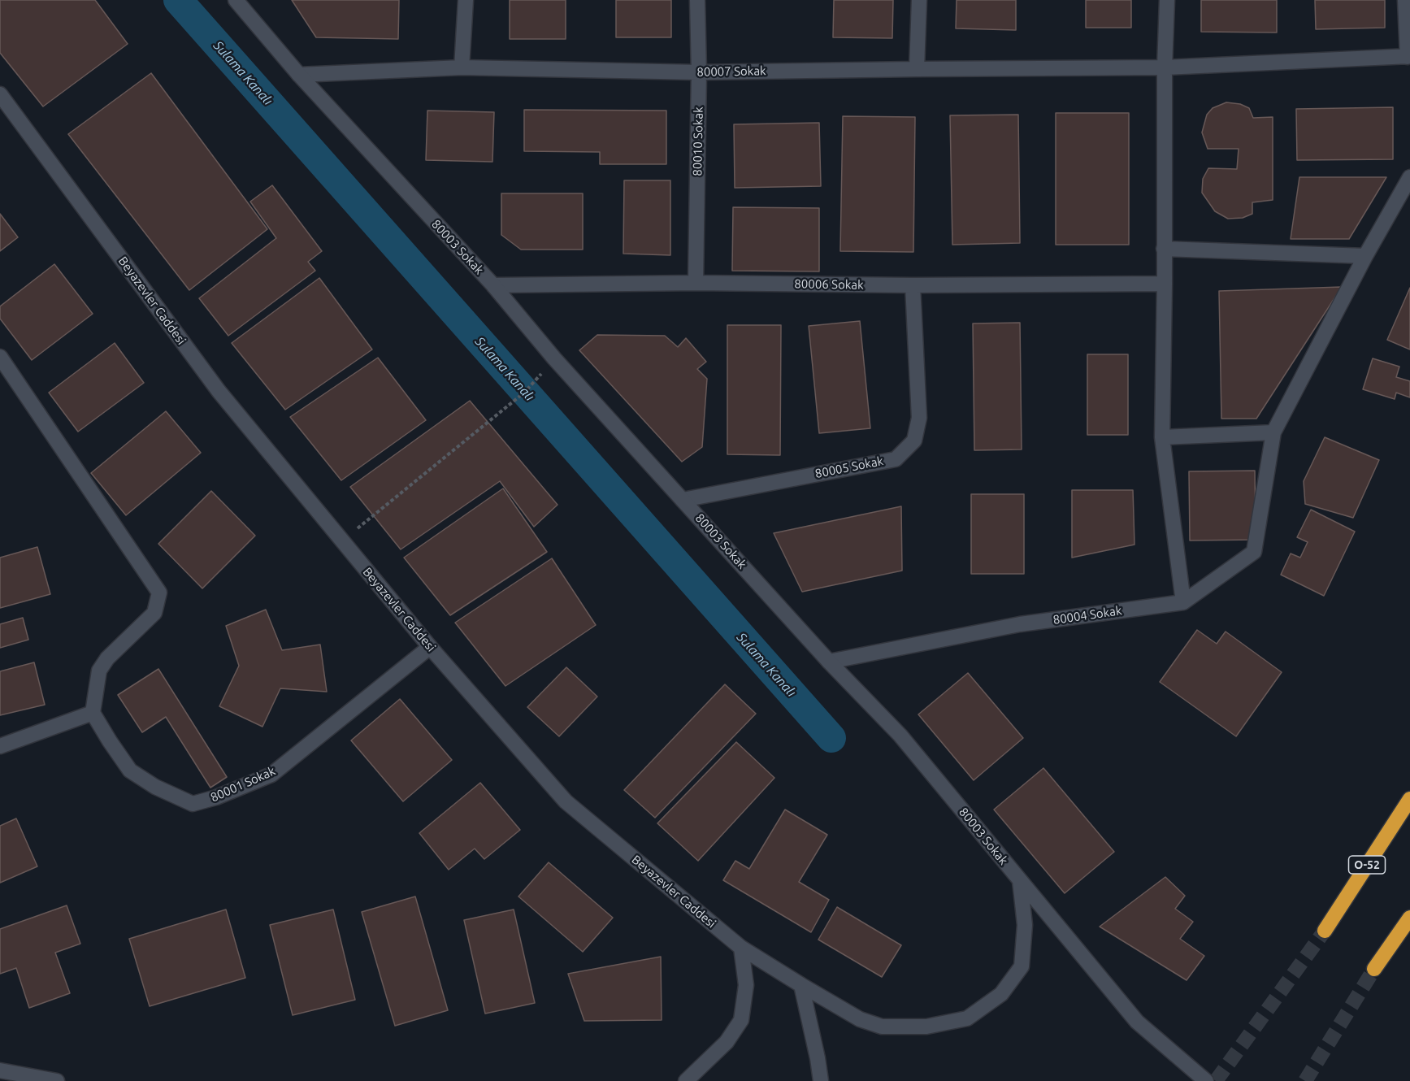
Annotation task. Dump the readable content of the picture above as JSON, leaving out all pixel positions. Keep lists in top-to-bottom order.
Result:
{
  "streets": {
    "highway": ["O-52"],
    "street": [
      "80007 Sokak",
      "80010 Sokak",
      "80003 Sokak",
      "80006 Sokak",
      "Beyazevler Caddesi",
      "80005 Sokak",
      "80004 Sokak",
      "80001 Sokak"
    ]
  },
  "crossings": [
    ["80007 Sokak", "80010 Sokak"],
    ["80007 Sokak", "80003 Sokak"],
    ["80010 Sokak", "80006 Sokak"],
    ["80003 Sokak", "80006 Sokak"],
    ["80003 Sokak", "Beyazevler Caddesi"],
    ["80003 Sokak", "80005 Sokak"],
    ["80003 Sokak", "80004 Sokak"],
    ["80006 Sokak", "80005 Sokak"],
    ["Beyazevler Caddesi", "80001 Sokak"]
  ],
  "water": ["Sulama Kanalı"]
}
